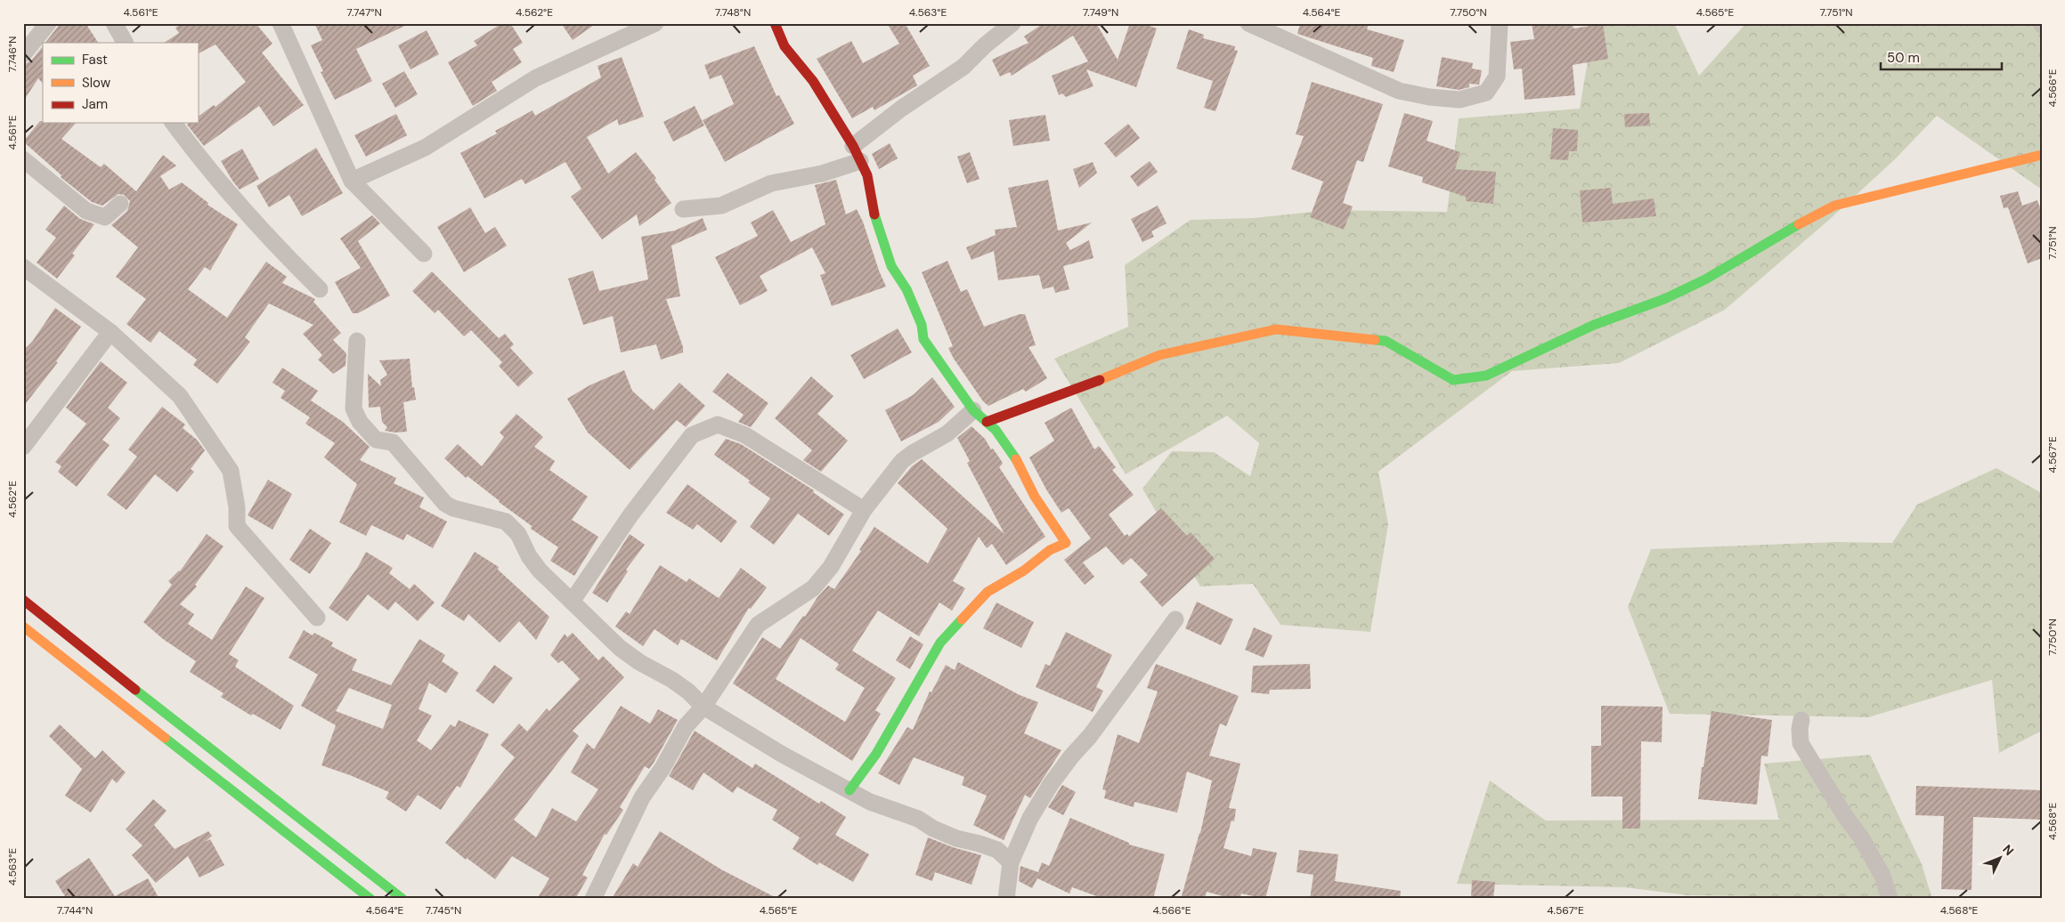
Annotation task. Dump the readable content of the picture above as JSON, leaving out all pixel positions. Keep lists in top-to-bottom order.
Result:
{
  "legend": ["Fast", "Slow", "Jam"],
  "scale_bar": "50 m",
  "north": "top right",
  "coordinates": [
    "4.561°E",
    "7.747°N",
    "4.562°E",
    "7.748°N",
    "4.563°E",
    "7.749°N",
    "4.564°E",
    "7.750°N",
    "4.565°E",
    "7.751°N",
    "7.746°N",
    "4.566°E",
    "4.567°E",
    "4.568°E",
    "7.744°N",
    "7.745°N"
  ]
}
